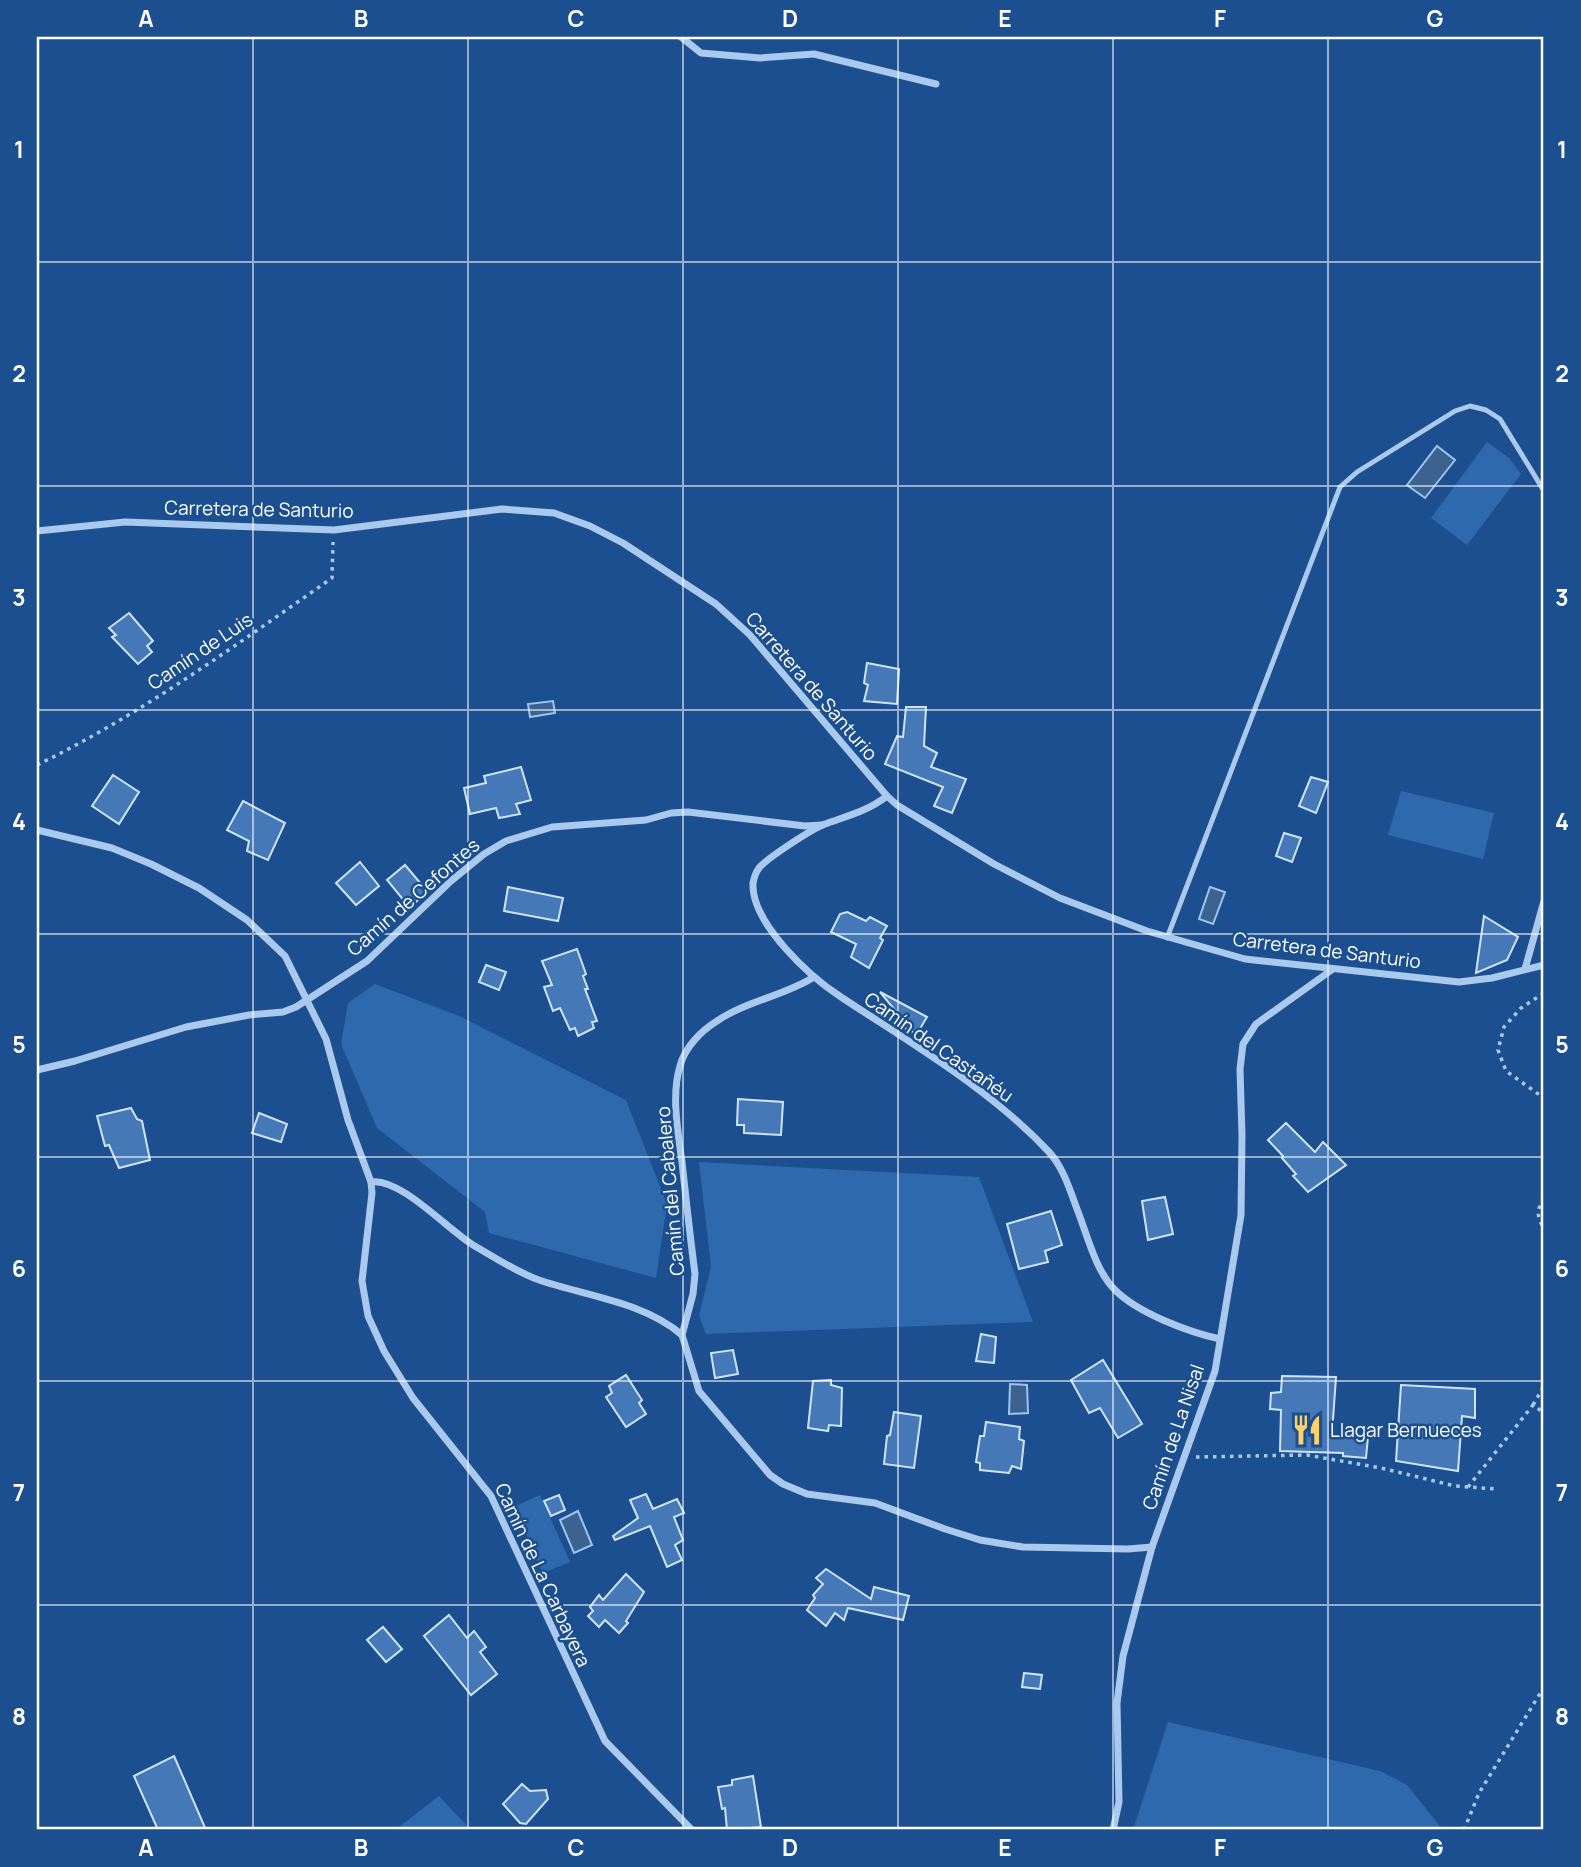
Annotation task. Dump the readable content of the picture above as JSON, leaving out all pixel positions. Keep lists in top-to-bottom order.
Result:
{
  "streets": {
    "street": [
      "Carretera de Santurio",
      "Camín de Cefontes",
      "Camín del Castañéu",
      "Camín del Cabalero",
      "Camín de La Nisal",
      "Camín de La Carbayera"
    ],
    "path": ["Camín de Luis"]
  },
  "crossings": [
    ["Carretera de Santurio", "Camín de Luis"],
    ["Carretera de Santurio", "Camín del Castañéu"],
    ["Carretera de Santurio", "Camín de La Nisal"],
    ["Camín de Cefontes", "Camín del Castañéu"],
    ["Camín de Cefontes", "Camín de La Carbayera"],
    ["Camín del Castañéu", "Camín del Cabalero"],
    ["Camín del Castañéu", "Camín de La Nisal"]
  ],
  "places": {
    "restaurant": ["Llagar Bernueces"]
  },
  "grid": {
    "columns": [
      "A",
      "B",
      "C",
      "D",
      "E",
      "F",
      "G"
    ],
    "rows": [
      "1",
      "2",
      "3",
      "4",
      "5",
      "6",
      "7",
      "8"
    ]
  }
}
